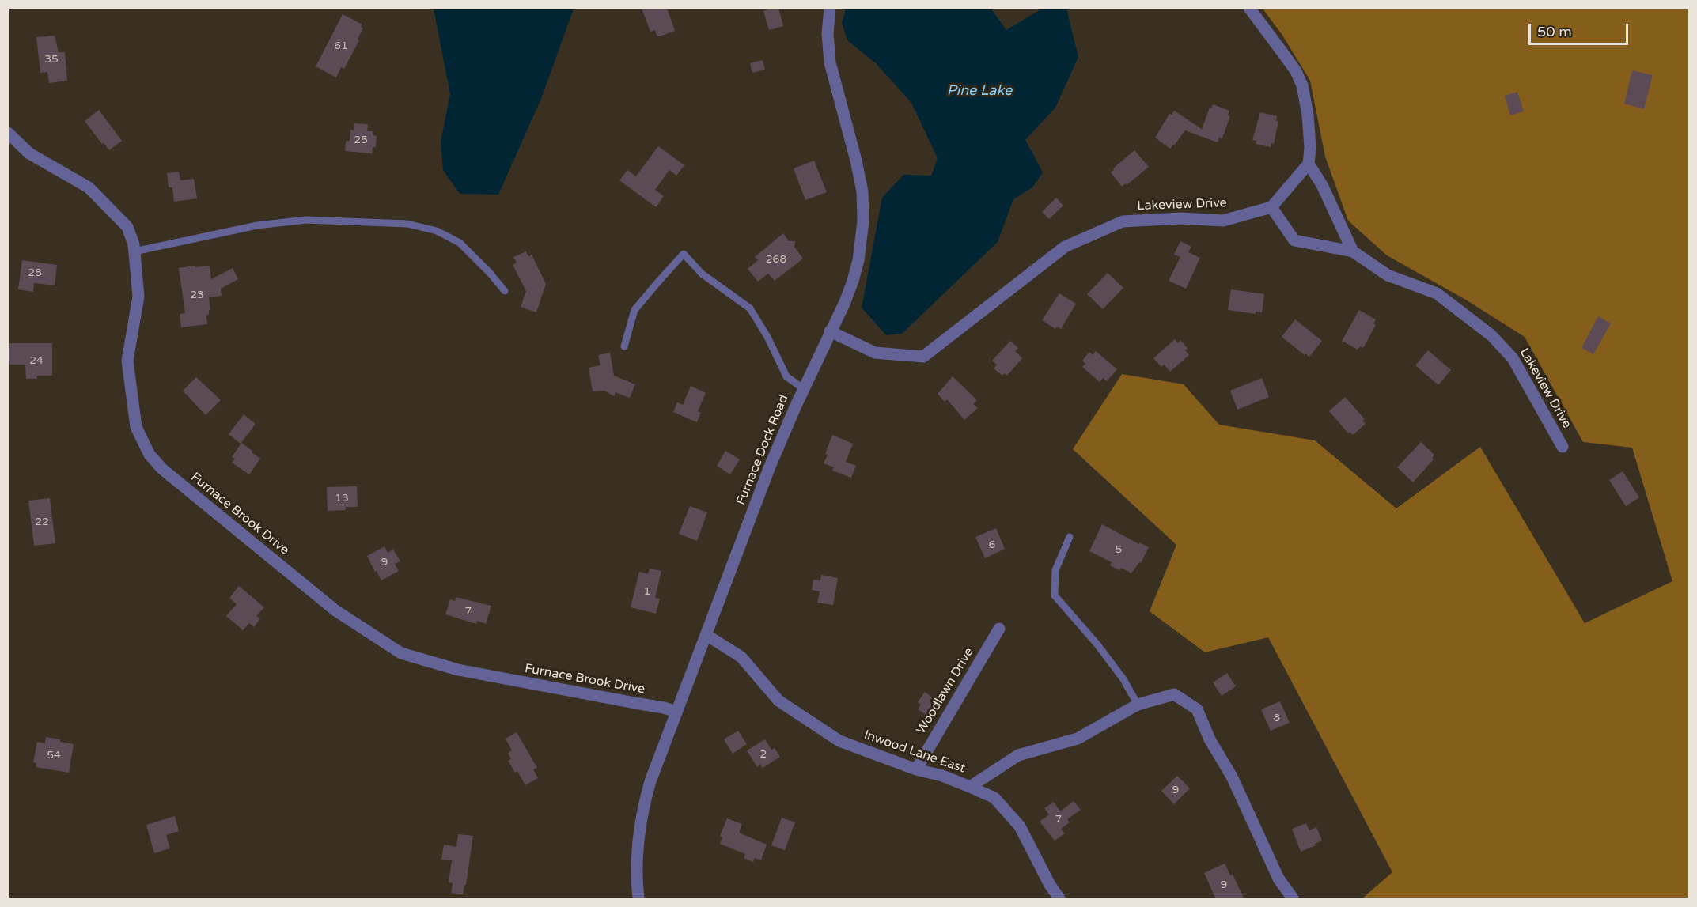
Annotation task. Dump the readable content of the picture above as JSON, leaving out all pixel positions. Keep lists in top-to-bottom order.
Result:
{
  "streets": {
    "street": [
      "Lakeview Drive",
      "Furnace Dock Road",
      "Furnace Brook Drive",
      "Woodlawn Drive",
      "Inwood Lane East"
    ]
  },
  "crossings": [
    ["Lakeview Drive", "Furnace Dock Road"],
    ["Furnace Dock Road", "Furnace Brook Drive"],
    ["Furnace Dock Road", "Inwood Lane East"],
    ["Woodlawn Drive", "Inwood Lane East"]
  ],
  "water": ["Pine Lake"],
  "house_numbers": [
    "61",
    "35",
    "25",
    "268",
    "28",
    "23",
    "24",
    "13",
    "22",
    "6",
    "5",
    "9",
    "1",
    "7",
    "8",
    "2",
    "54",
    "9",
    "7",
    "9"
  ],
  "scale_bar": "50 m"
}
